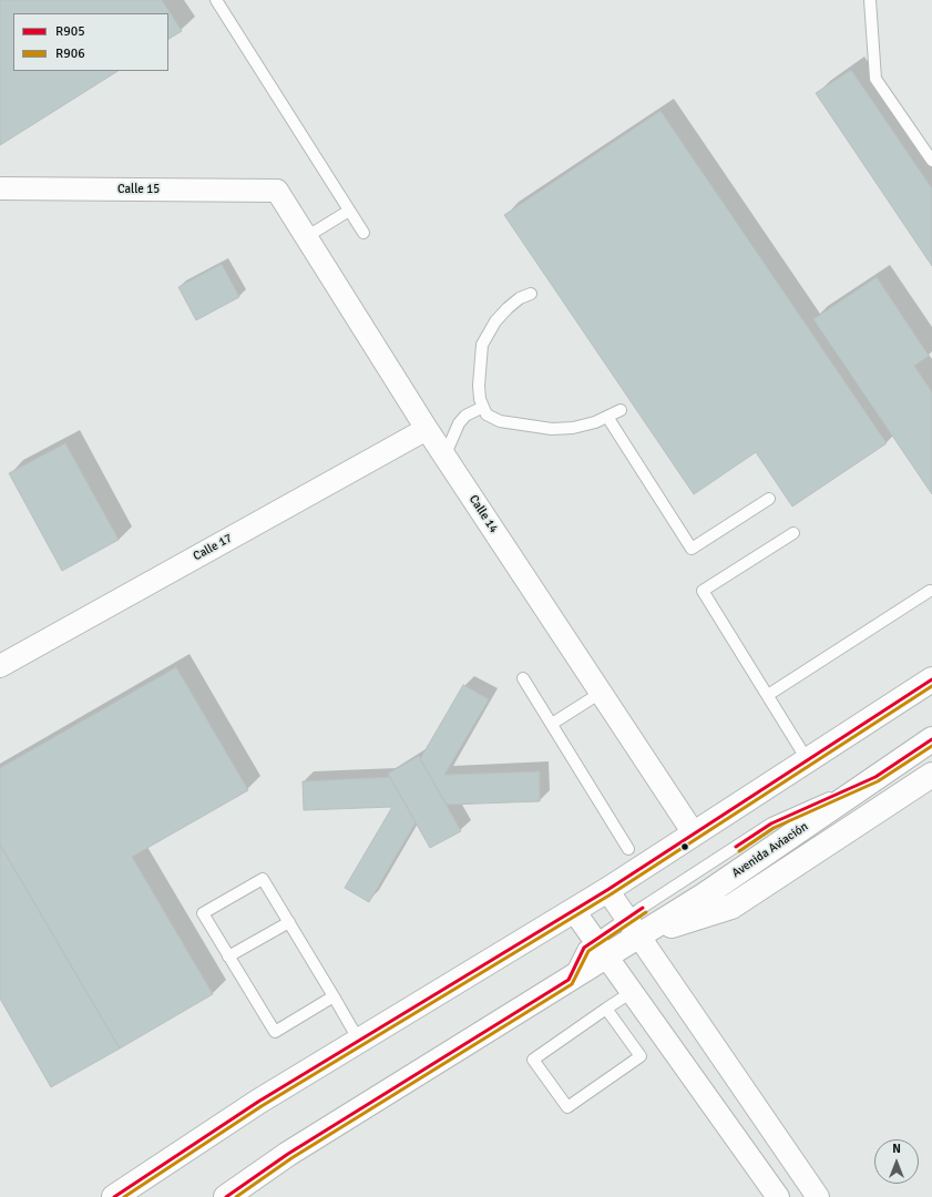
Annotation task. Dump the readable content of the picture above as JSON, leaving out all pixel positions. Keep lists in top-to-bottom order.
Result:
{
  "streets": {
    "main road": ["Avenida Aviación"],
    "street": ["Calle 15", "Calle 14", "Calle 17"]
  },
  "crossings": [
    ["Calle 15", "Calle 14"],
    ["Calle 14", "Calle 17"]
  ],
  "lines": ["transit line R905", "transit line R906"],
  "legend": ["R905", "R906"],
  "north": "top"
}
